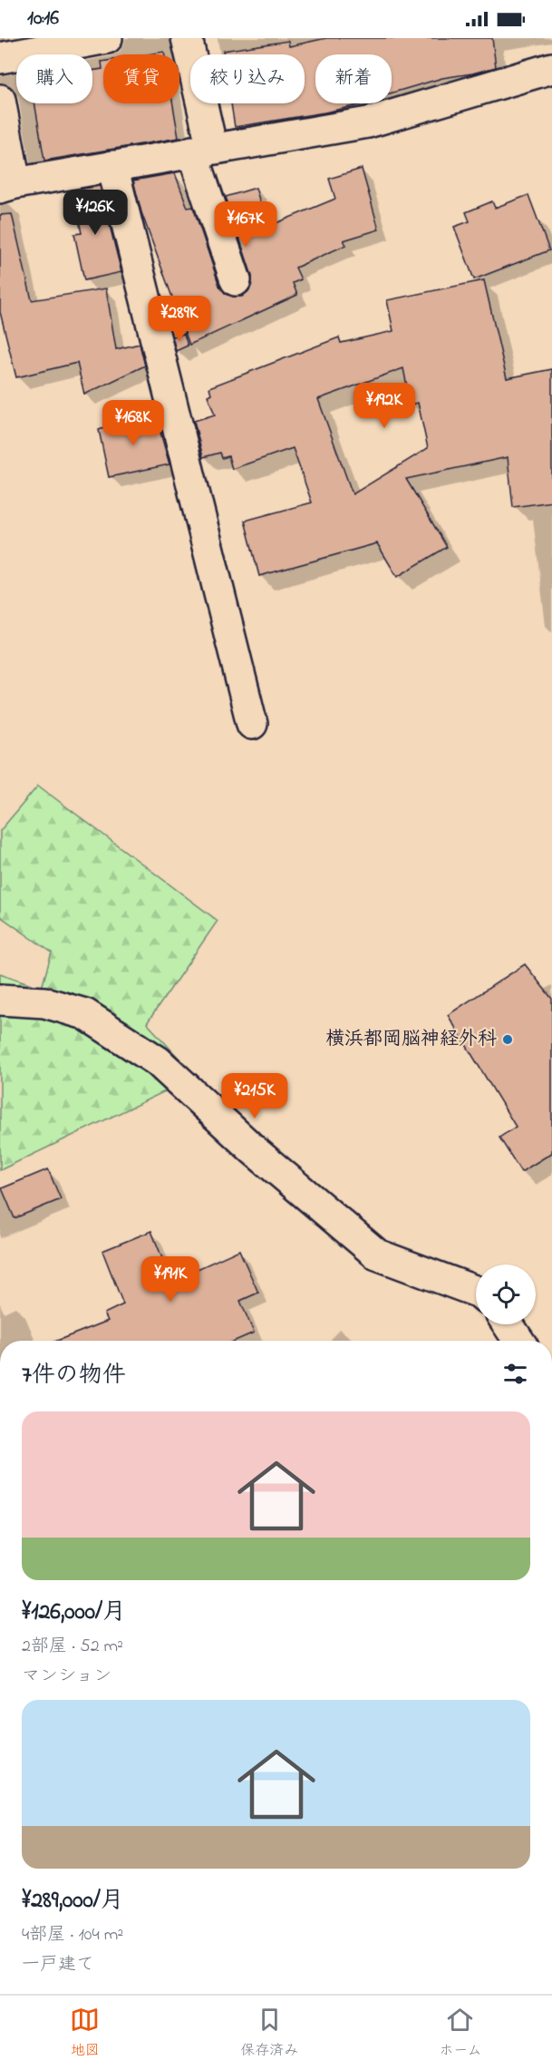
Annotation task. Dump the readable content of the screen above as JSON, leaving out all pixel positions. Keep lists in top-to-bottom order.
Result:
{
  "places": ["横浜都岡脳神経外科"],
  "page": {
    "status": "10:16",
    "chip": [
      "購入",
      "賃貸",
      "絞り込み",
      "新着"
    ],
    "price": [
      "¥126K",
      "¥167K",
      "¥289K",
      "¥192K",
      "¥168K",
      "¥215K",
      "¥191K"
    ],
    "heading": "7件の物件",
    "list": [
      {
        "name": "¥126,000/月",
        "note": "2部屋 · 52 m² · マンション"
      },
      {
        "name": "¥289,000/月",
        "note": "4部屋 · 104 m² · 一戸建て"
      }
    ],
    "tabs": ["地図", "保存済み", "ホーム"]
  }
}
